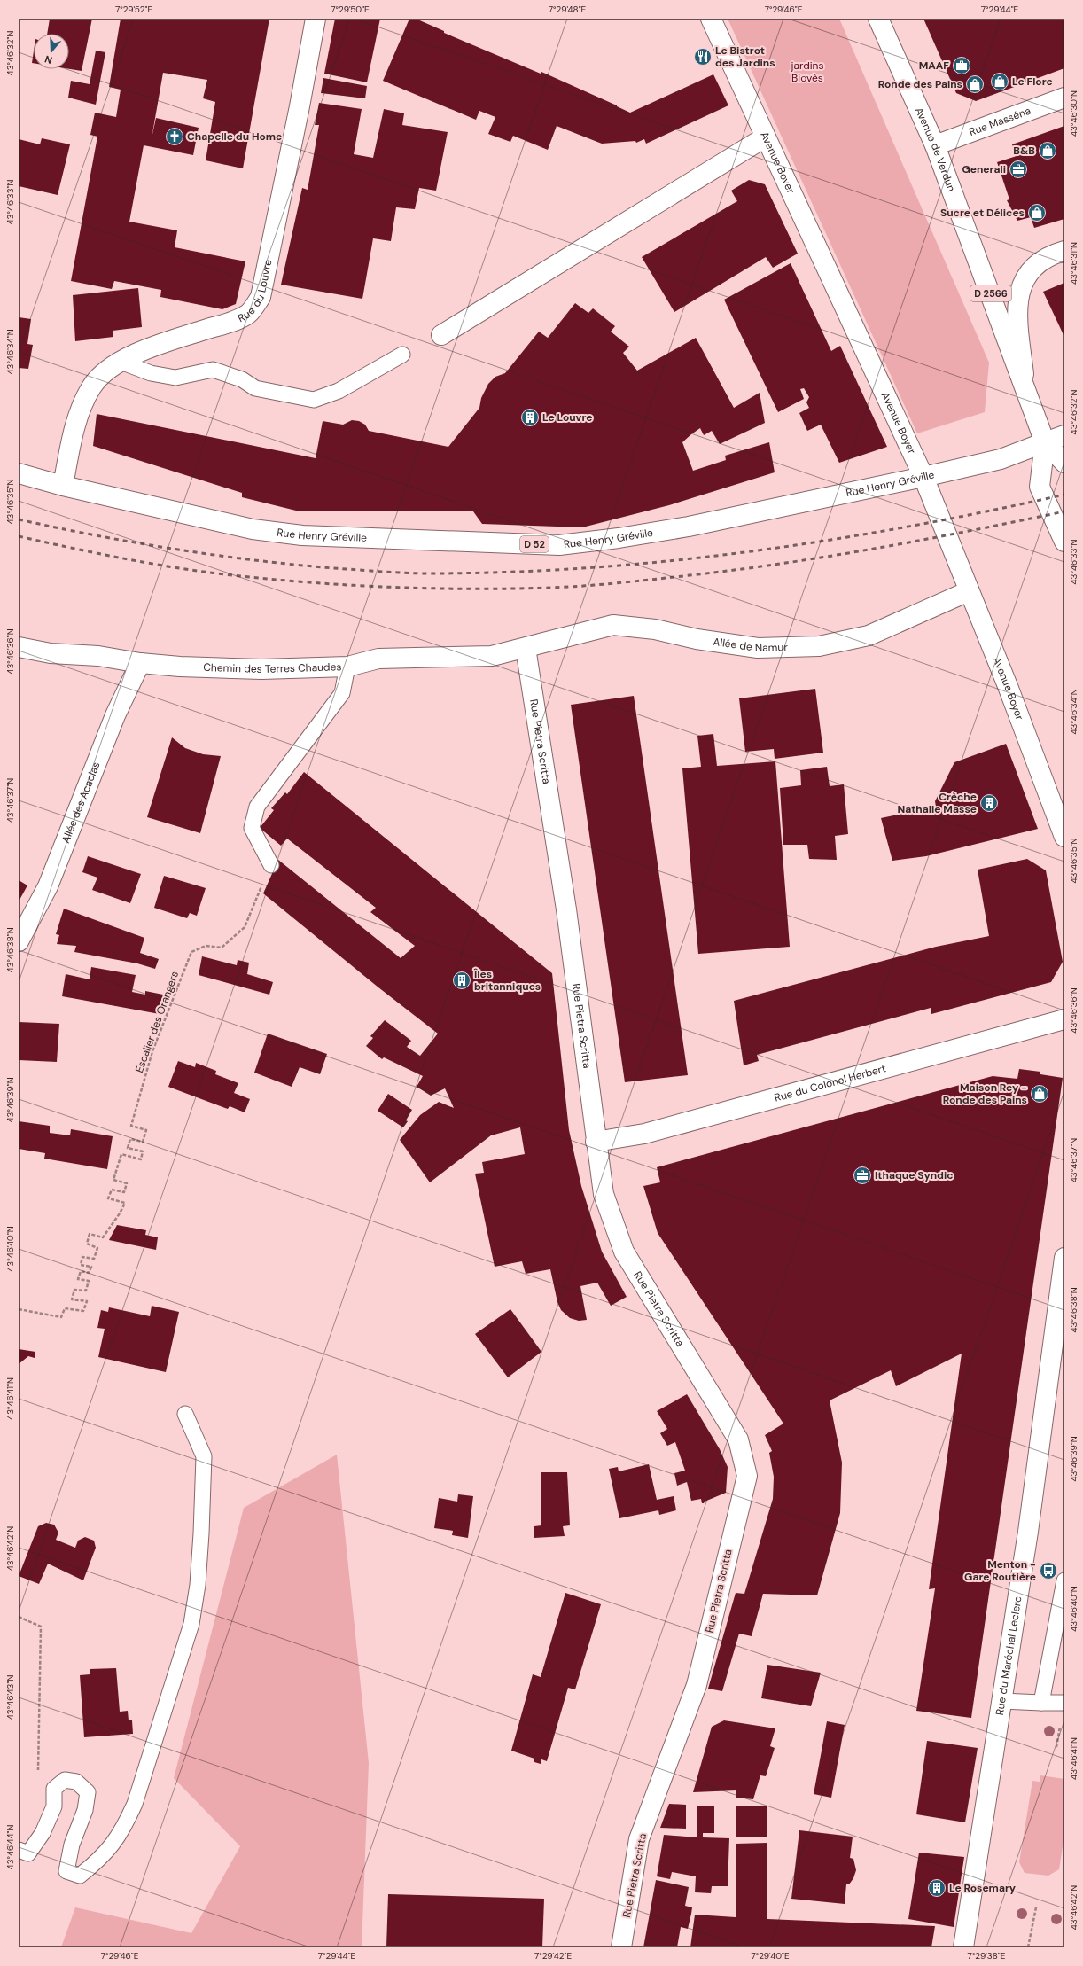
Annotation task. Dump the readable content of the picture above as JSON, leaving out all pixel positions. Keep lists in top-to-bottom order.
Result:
{
  "streets": {
    "street": [
      "Rue Masséna",
      "Avenue de Verdun",
      "Avenue Boyer",
      "Rue du Louvre",
      "D 2566",
      "Rue Henry Gréville",
      "D 52",
      "Allée de Namur",
      "Chemin des Terres Chaudes",
      "Rue Pietra Scritta",
      "Allée des Acacias",
      "Rue du Colonel Herbert",
      "Rue du Maréchal Leclerc"
    ],
    "path": ["Escalier des Orangers"]
  },
  "crossings": [
    ["Rue Masséna", "Avenue de Verdun"],
    ["Avenue de Verdun", "Rue Henry Gréville"],
    ["Avenue Boyer", "Rue Henry Gréville"],
    ["Avenue Boyer", "Allée de Namur"],
    ["Rue du Louvre", "Rue Henry Gréville"],
    ["Allée de Namur", "Chemin des Terres Chaudes"],
    ["Allée de Namur", "Rue Pietra Scritta"],
    ["Chemin des Terres Chaudes", "Rue Pietra Scritta"],
    ["Chemin des Terres Chaudes", "Allée des Acacias"],
    ["Rue Pietra Scritta", "Rue du Colonel Herbert"]
  ],
  "parks": ["jardins Biovès"],
  "places": {
    "restaurant": ["Le Bistrot des Jardins"],
    "office": ["MAAF", "Generali", "Ithaque Syndic"],
    "shop": [
      "Le Flore",
      "Ronde des Pains",
      "B&B",
      "Sucre et Délices",
      "Maison Rey - Ronde des Pains"
    ],
    "church": ["Chapelle du Home"],
    "building": [
      "Le Louvre",
      "Crèche Nathalie Masse",
      "Îles britanniques",
      "Le Rosemary"
    ],
    "bus stop": ["Menton - Gare Routière"]
  },
  "north": "bottom",
  "coordinates": [
    "7°29'52\"E",
    "7°29'50\"E",
    "7°29'48\"E",
    "7°29'46\"E",
    "7°29'44\"E",
    "43°46'32\"N",
    "43°46'30\"N",
    "43°46'33\"N",
    "43°46'31\"N",
    "43°46'34\"N",
    "43°46'35\"N",
    "43°46'36\"N",
    "43°46'37\"N",
    "43°46'38\"N",
    "43°46'39\"N",
    "43°46'40\"N",
    "43°46'41\"N",
    "43°46'42\"N",
    "43°46'43\"N",
    "43°46'44\"N",
    "7°29'42\"E",
    "7°29'40\"E",
    "7°29'38\"E"
  ]
}
